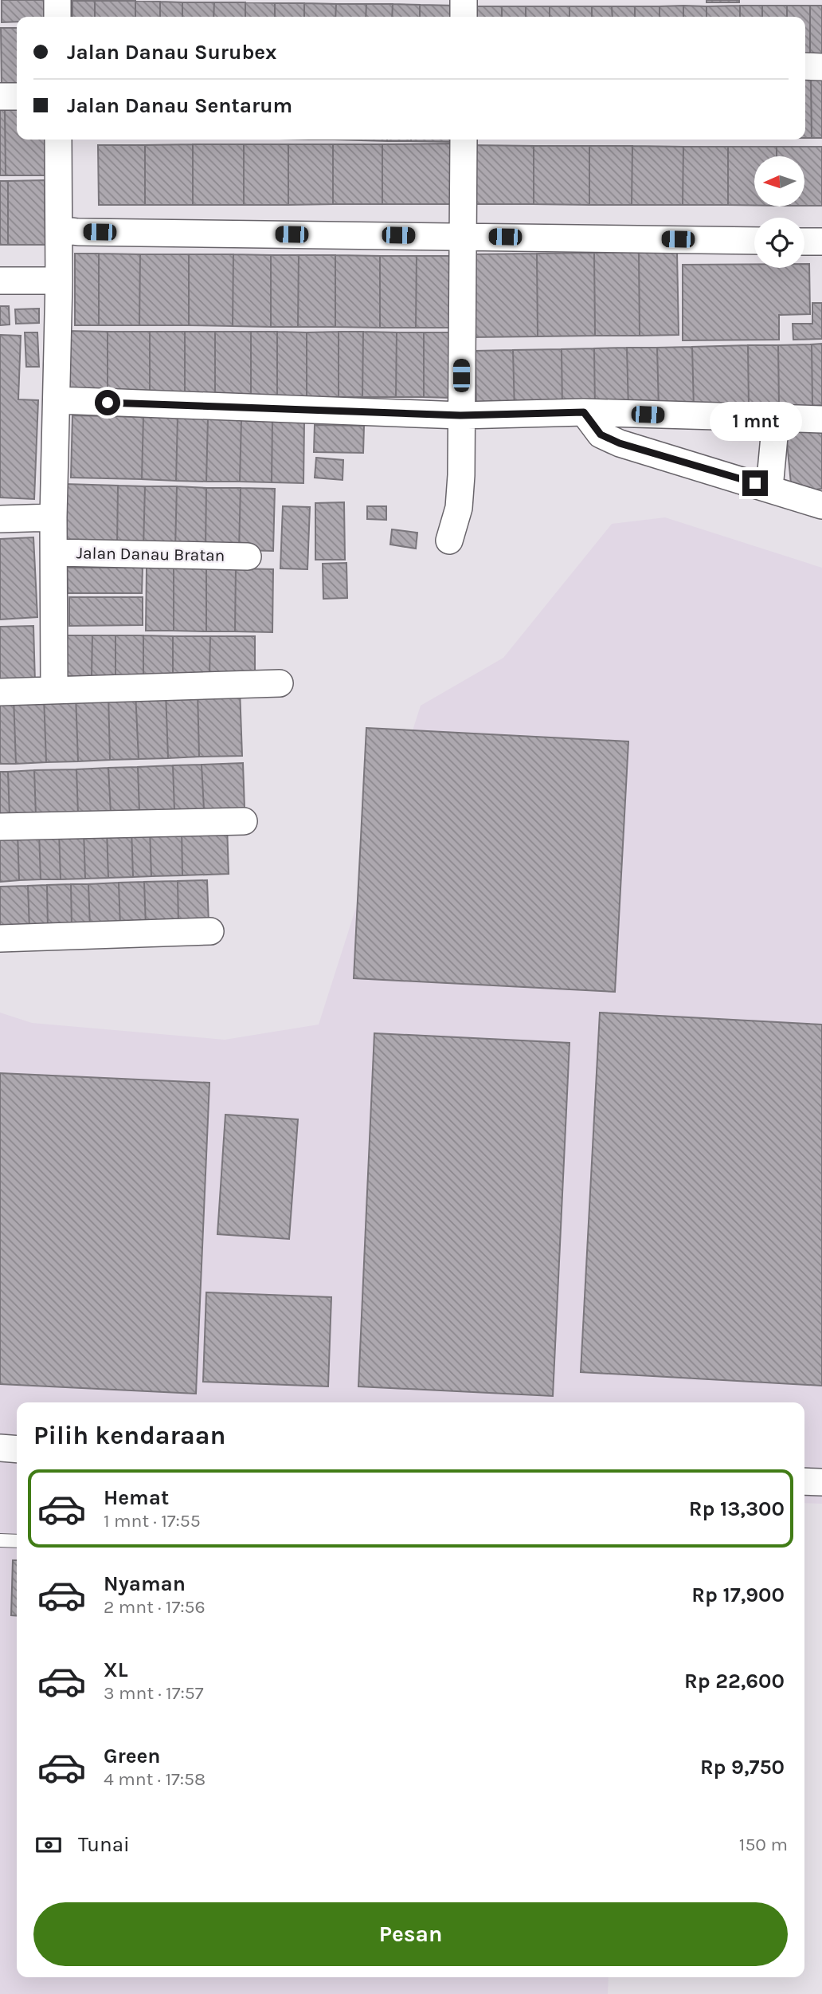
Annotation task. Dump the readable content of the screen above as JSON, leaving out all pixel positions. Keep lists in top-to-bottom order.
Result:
{
  "streets": {
    "street": ["Jalan Danau Bratan"]
  },
  "north": "left",
  "page": {
    "banner": ["Jalan Danau Surubex", "Jalan Danau Sentarum"],
    "bubble": "1 mnt",
    "heading": "Pilih kendaraan",
    "list": [
      {
        "name": "Hemat",
        "note": "1 mnt · 17:55",
        "value": "Rp 13,300"
      },
      {
        "name": "Nyaman",
        "note": "2 mnt · 17:56",
        "value": "Rp 17,900"
      },
      {
        "name": "XL",
        "note": "3 mnt · 17:57",
        "value": "Rp 22,600"
      },
      {
        "name": "Green",
        "note": "4 mnt · 17:58",
        "value": "Rp 9,750"
      }
    ],
    "pay": ["Tunai", "150 m"],
    "buttons": "Pesan"
  }
}
